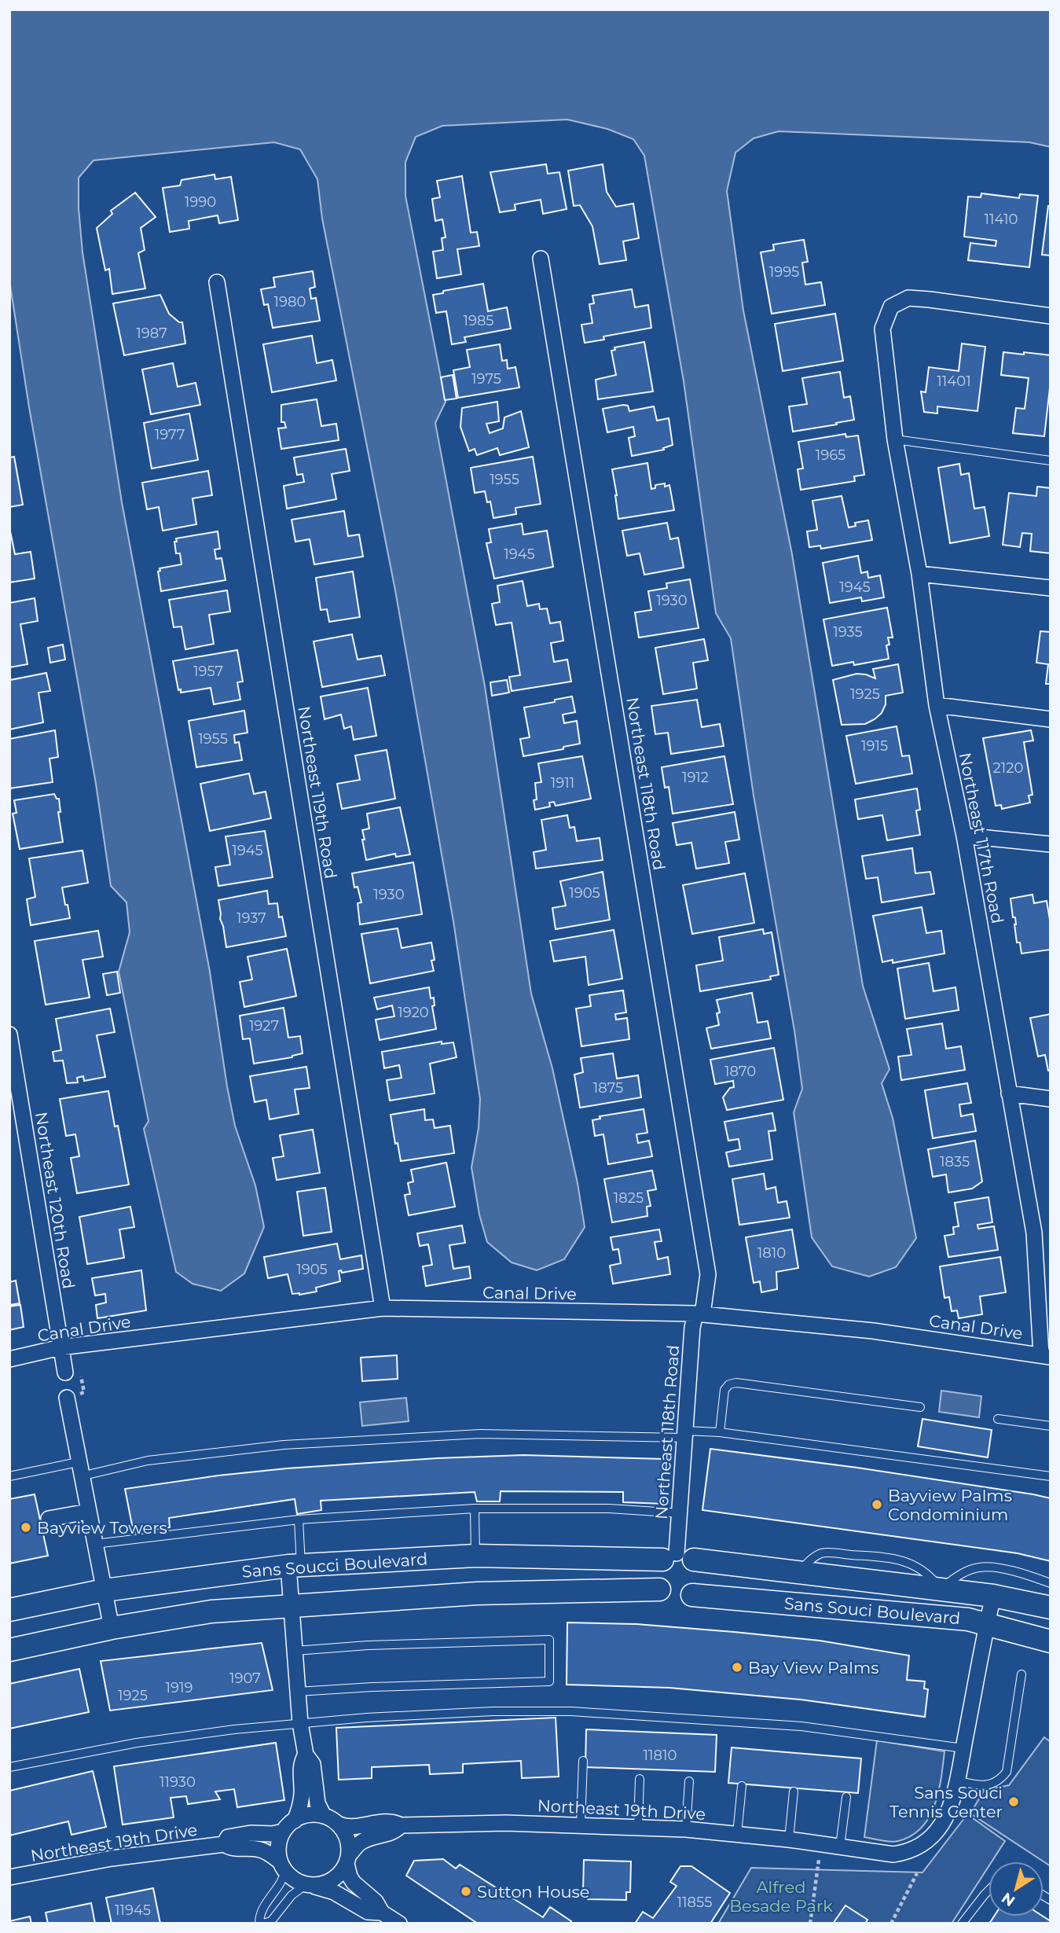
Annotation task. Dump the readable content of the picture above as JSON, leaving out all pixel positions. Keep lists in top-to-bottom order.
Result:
{
  "streets": {
    "street": [
      "Northeast 118th Road",
      "Northeast 119th Road",
      "Northeast 117th Road",
      "Northeast 120th Road",
      "Canal Drive",
      "Sans Soucci Boulevard",
      "Sans Souci Boulevard",
      "Northeast 19th Drive"
    ]
  },
  "crossings": [
    ["Northeast 118th Road", "Canal Drive"],
    ["Northeast 118th Road", "Sans Soucci Boulevard"],
    ["Northeast 118th Road", "Sans Souci Boulevard"],
    ["Northeast 119th Road", "Canal Drive"],
    ["Northeast 117th Road", "Canal Drive"],
    ["Northeast 120th Road", "Canal Drive"],
    ["Sans Soucci Boulevard", "Sans Souci Boulevard"],
    ["Sans Souci Boulevard", "Northeast 19th Drive"]
  ],
  "parks": ["Alfred Besade Park"],
  "places": [
    "Bayview Palms Condominium",
    "Bayview Towers",
    "Bay View Palms",
    "Sans Souci Tennis Center",
    "Sutton House"
  ],
  "house_numbers": [
    "1990",
    "11410",
    "1995",
    "1980",
    "1985",
    "1987",
    "1975",
    "11401",
    "1977",
    "1965",
    "1955",
    "1945",
    "1945",
    "1930",
    "1935",
    "1957",
    "1925",
    "1955",
    "1915",
    "2120",
    "1912",
    "1911",
    "1945",
    "1905",
    "1930",
    "1937",
    "1920",
    "1927",
    "1870",
    "1875",
    "1835",
    "1825",
    "1810",
    "1905",
    "1907",
    "1919",
    "1925",
    "11810",
    "11930",
    "11855",
    "11945"
  ],
  "north": "bottom left"
}
